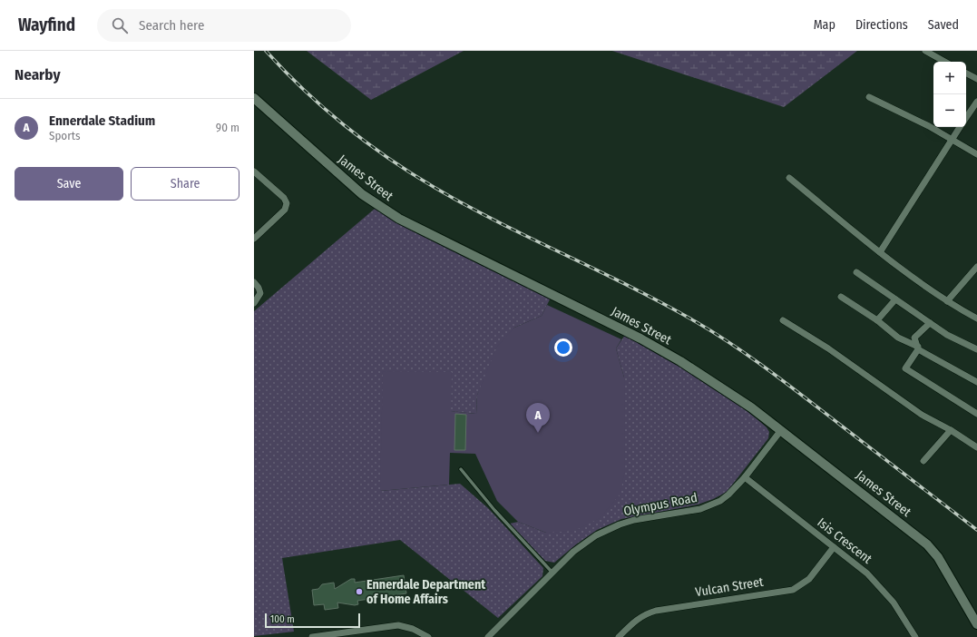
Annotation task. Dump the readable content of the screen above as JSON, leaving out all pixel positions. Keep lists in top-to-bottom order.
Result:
{
  "streets": {
    "street": [
      "James Street",
      "Olympus Road",
      "Isis Crescent",
      "Vulcan Street"
    ]
  },
  "crossings": [
    ["James Street", "Olympus Road"],
    ["Olympus Road", "Isis Crescent"],
    ["Isis Crescent", "Vulcan Street"]
  ],
  "places": ["Ennerdale Department of Home Affairs"],
  "scale_bar": "100 m",
  "page": {
    "header": "Wayfind",
    "search": "Search here",
    "nav": ["Map", "Directions", "Saved"],
    "heading": "Nearby",
    "map_buttons": ["+", "−"],
    "list": [
      {
        "mark": "A",
        "name": "Ennerdale Stadium",
        "note": "Sports",
        "value": "90 m"
      }
    ],
    "buttons": ["Save", "Share"],
    "pins": "A",
    "scale": "100 m"
  }
}
